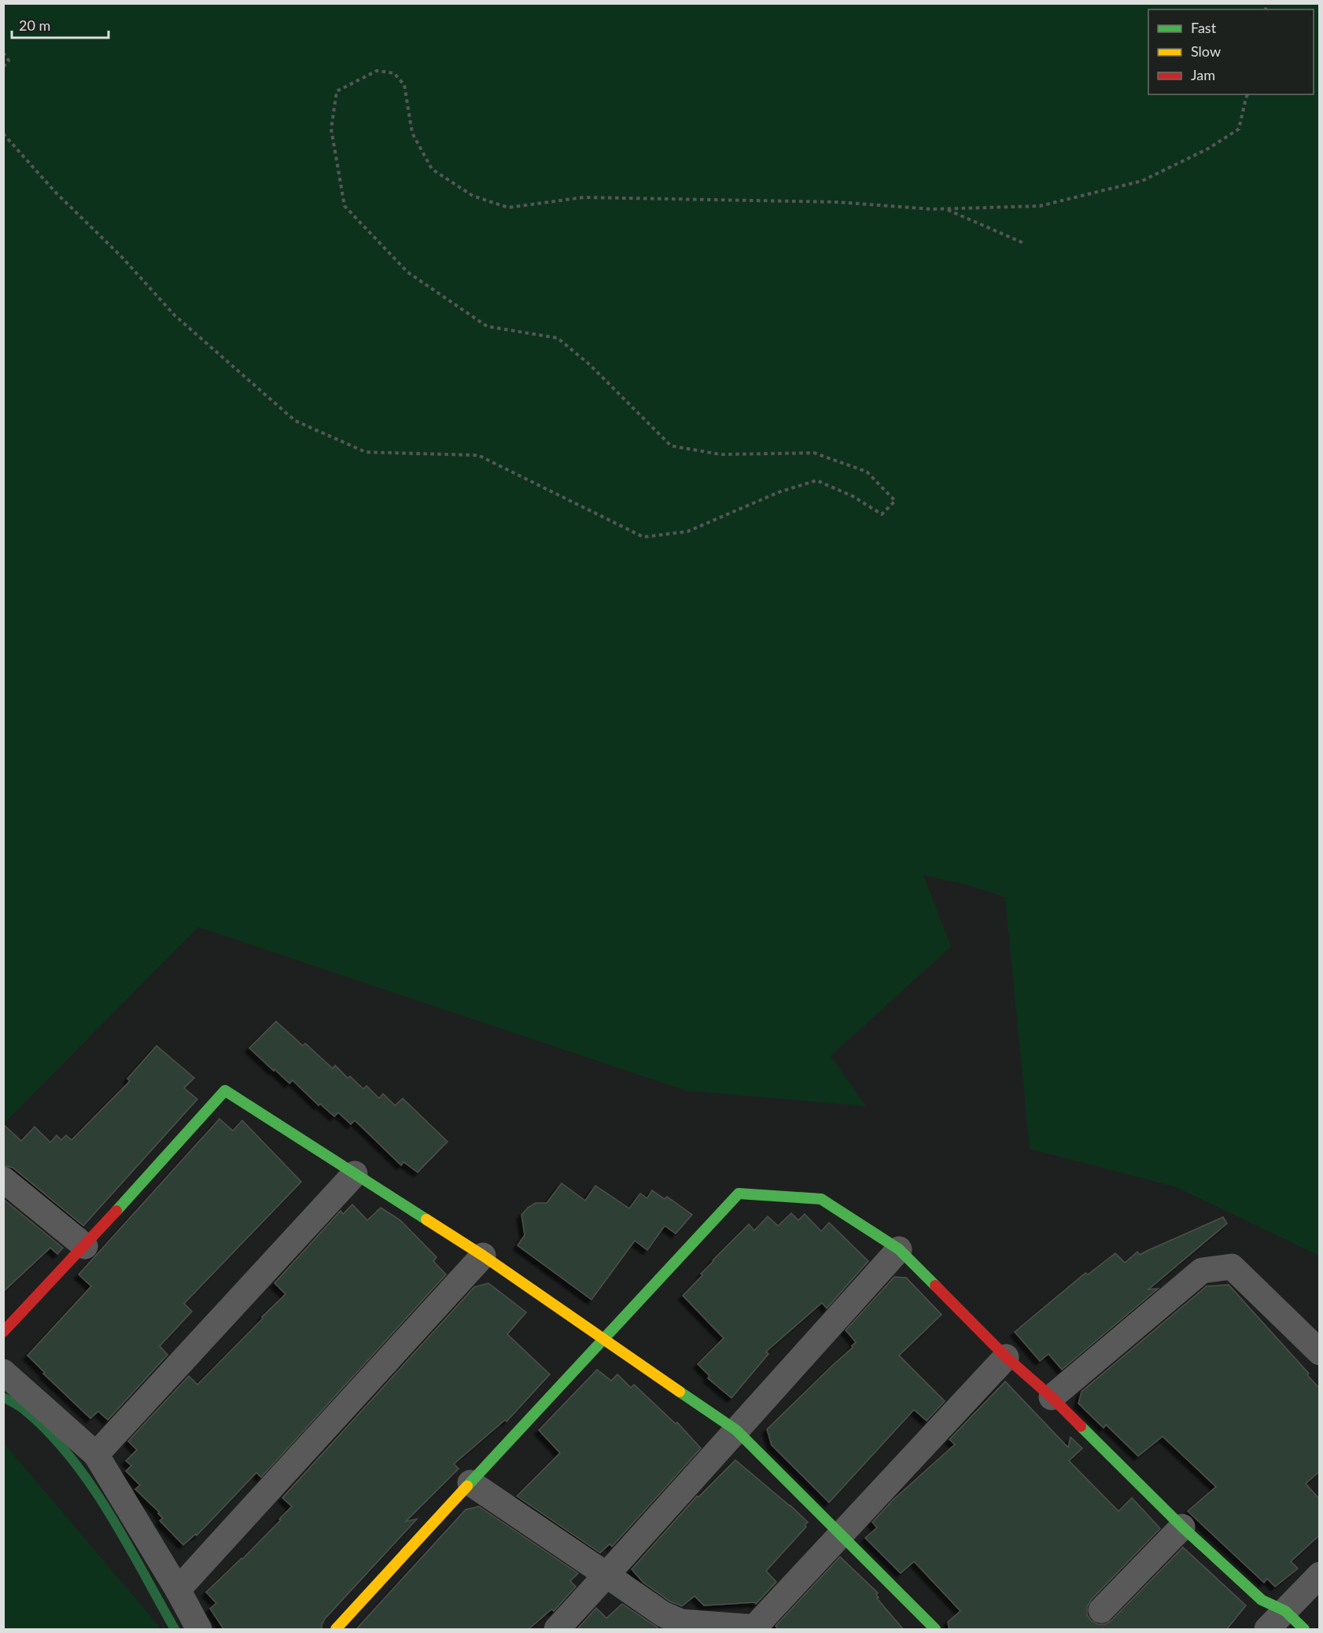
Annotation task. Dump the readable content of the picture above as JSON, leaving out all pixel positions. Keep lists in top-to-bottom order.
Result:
{
  "legend": ["Fast", "Slow", "Jam"],
  "scale_bar": "20 m"
}
